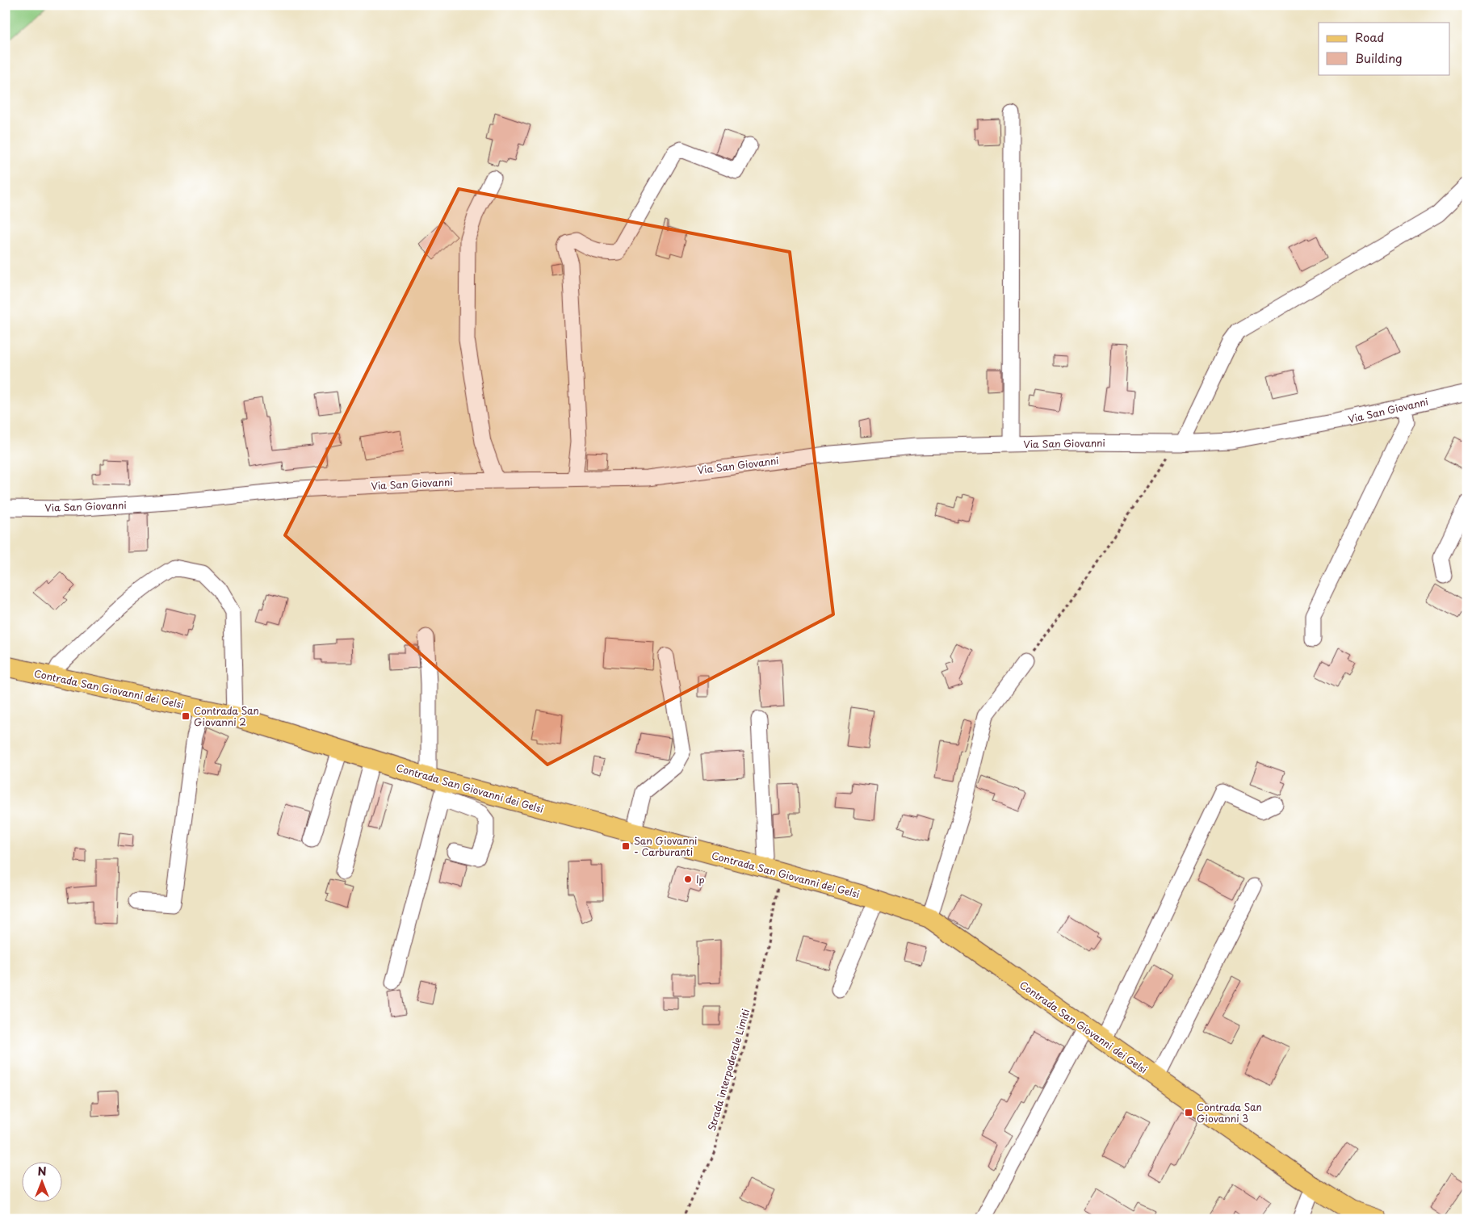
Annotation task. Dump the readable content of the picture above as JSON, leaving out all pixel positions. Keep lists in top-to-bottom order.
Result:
{
  "streets": {
    "main road": ["Contrada San Giovanni dei Gelsi"],
    "street": ["Via San Giovanni"],
    "path": ["Strada interpoderale Limiti"]
  },
  "crossings": [
    ["Contrada San Giovanni dei Gelsi", "Strada interpoderale Limiti"]
  ],
  "places": {
    "transit": ["Contrada San Giovanni 2", "San Giovanni - Carburanti", "Contrada San Giovanni 3"],
    "other": ["Ip"]
  },
  "legend": ["Road", "Building"],
  "north": "top"
}
